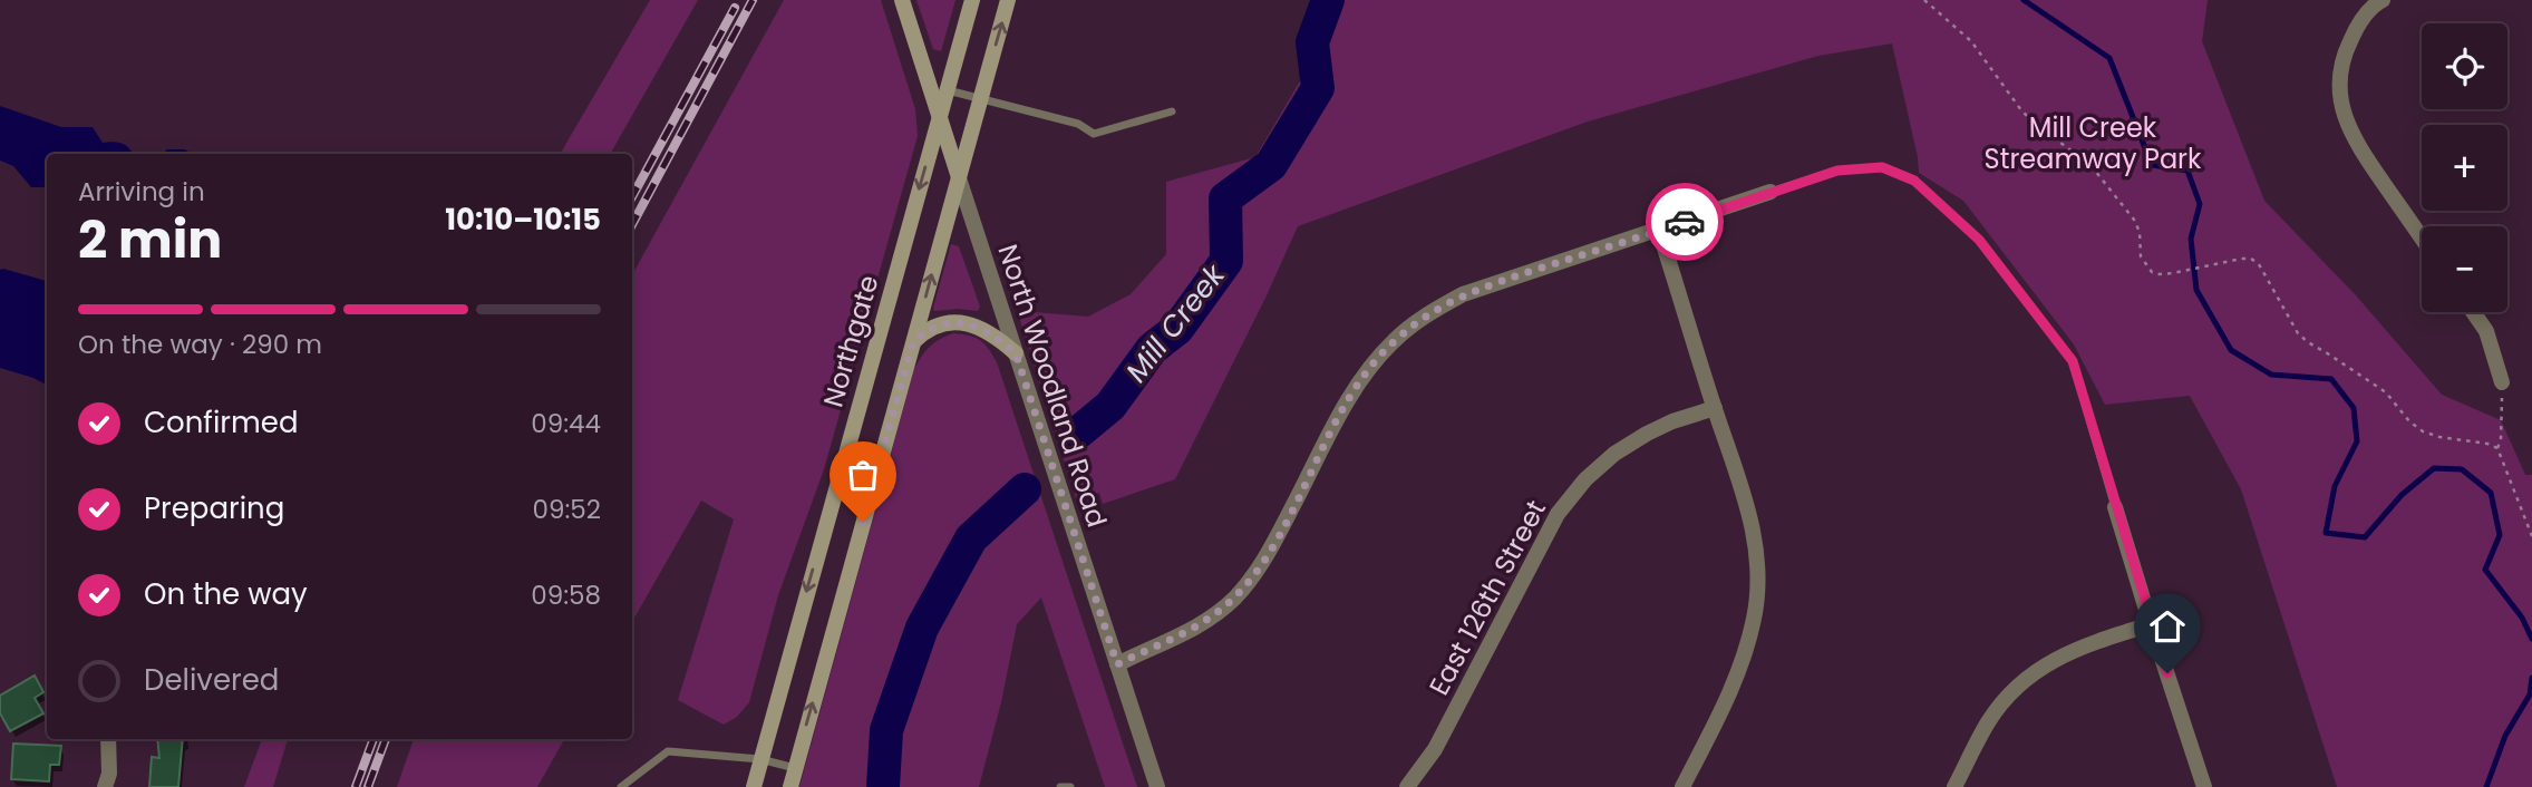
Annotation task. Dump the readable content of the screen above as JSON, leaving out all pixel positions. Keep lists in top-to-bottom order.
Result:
{
  "streets": {
    "main road": ["Northgate", "North Woodland Road"],
    "street": ["East 126th Street"]
  },
  "crossings": [
    ["Northgate", "North Woodland Road"]
  ],
  "water": ["Mill Creek"],
  "parks": ["Mill Creek Streamway Park"],
  "page": {
    "map_buttons": ["+", "−"],
    "heading": ["2 min", "Arriving in", "10:10–10:15"],
    "bar": "On the way · 290 m",
    "list": [
      ["Confirmed", "09:44"],
      ["Preparing", "09:52"],
      ["On the way", "09:58"],
      "Delivered"
    ]
  }
}
